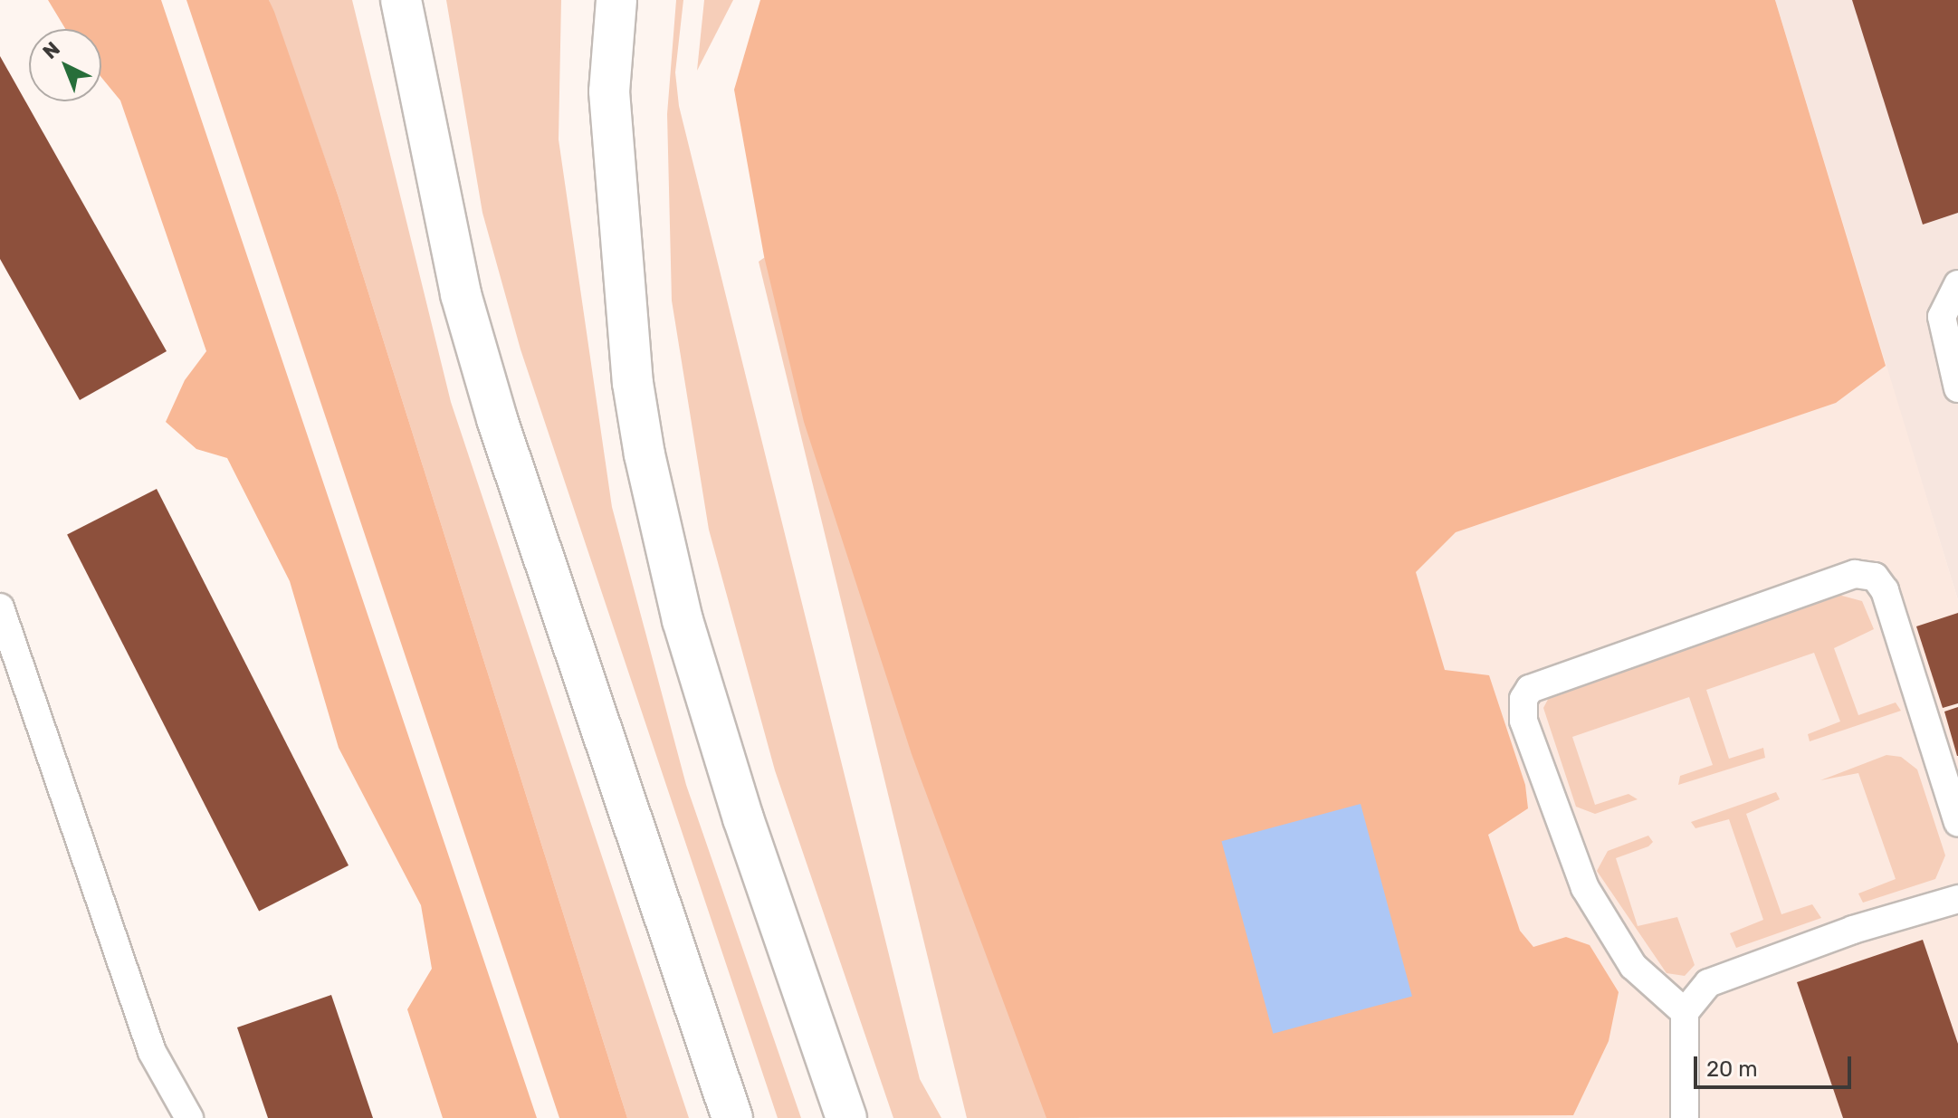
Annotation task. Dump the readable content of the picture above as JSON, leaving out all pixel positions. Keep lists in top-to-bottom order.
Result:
{
  "scale_bar": "20 m",
  "north": "top left"
}
